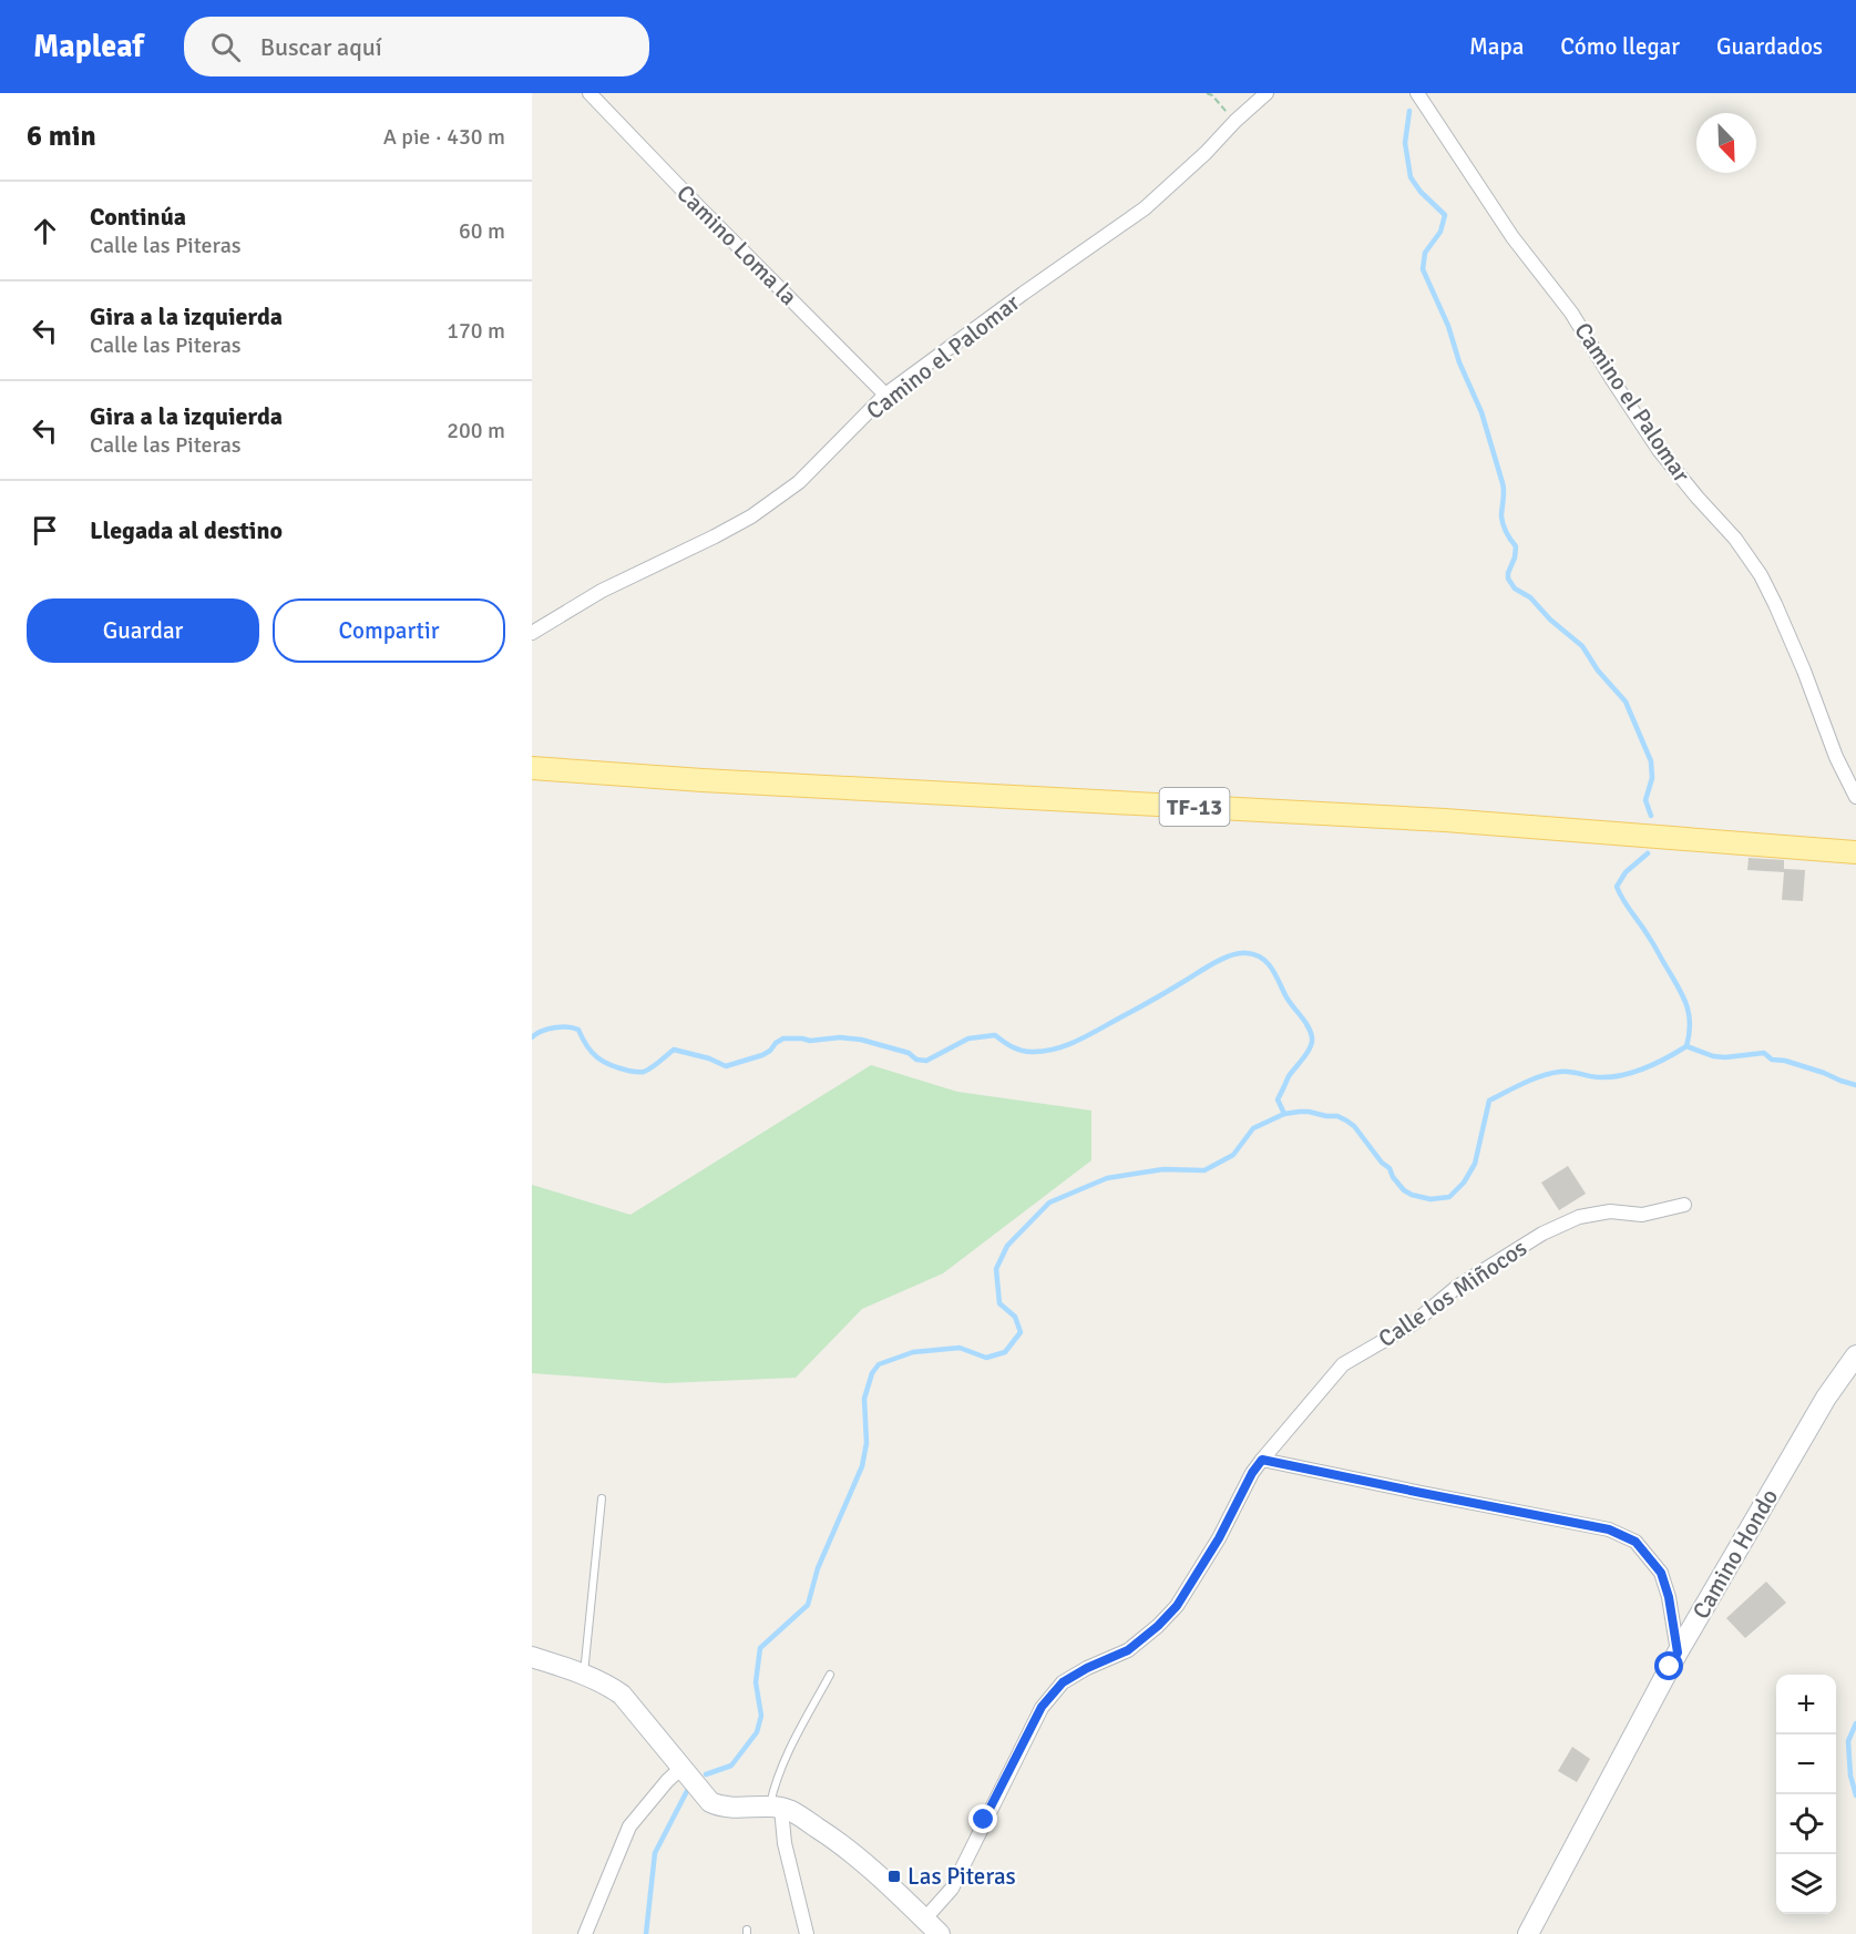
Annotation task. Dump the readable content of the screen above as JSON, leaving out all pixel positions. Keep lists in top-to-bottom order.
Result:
{
  "streets": {
    "main road": ["TF-13"],
    "street": [
      "Camino Loma la",
      "Camino el Palomar",
      "Calle los Miñocos",
      "Camino Hondo"
    ]
  },
  "crossings": [
    ["Camino Loma la", "Camino el Palomar"]
  ],
  "places": {
    "transit": ["Las Piteras"]
  },
  "north": "bottom right",
  "page": {
    "header": "Mapleaf",
    "search": "Buscar aquí",
    "nav": ["Mapa", "Cómo llegar", "Guardados"],
    "heading": ["6 min", "A pie · 430 m"],
    "list": [
      ["Continúa", "Calle las Piteras", "60 m"],
      ["Gira a la izquierda", "Calle las Piteras", "170 m"],
      ["Gira a la izquierda", "Calle las Piteras", "200 m"],
      "Llegada al destino"
    ],
    "buttons": ["Guardar", "Compartir"],
    "map_buttons": ["+", "−"]
  }
}
